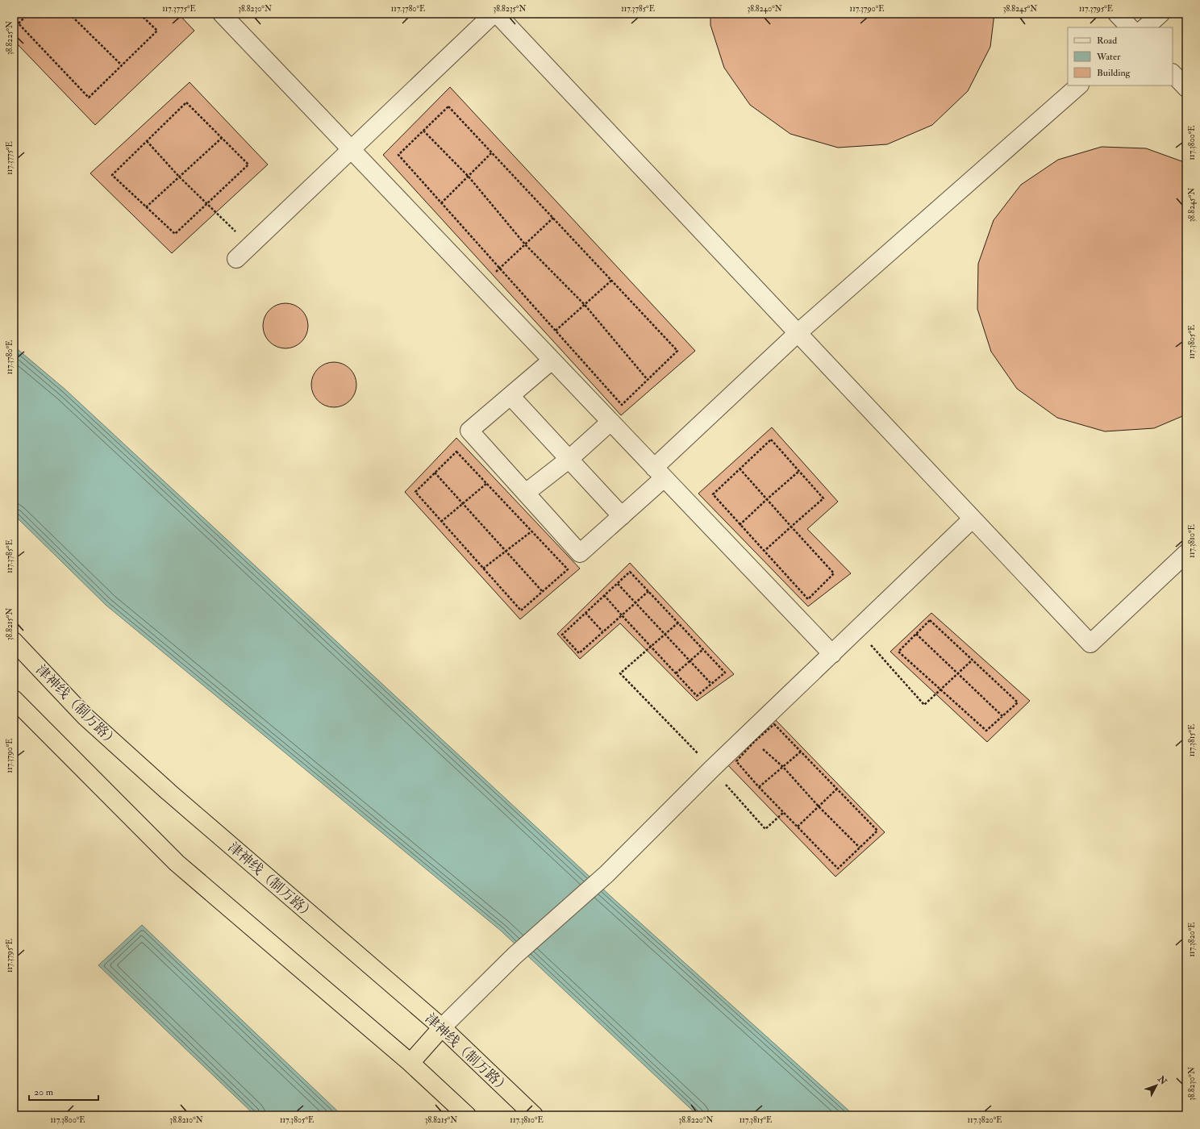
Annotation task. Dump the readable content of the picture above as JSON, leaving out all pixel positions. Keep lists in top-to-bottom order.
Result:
{
  "streets": {
    "highway": ["津神线（制万路）"]
  },
  "legend": ["Road", "Water", "Building"],
  "scale_bar": "20 m",
  "north": "top right",
  "coordinates": [
    "117.3775°E",
    "38.8230°N",
    "117.3780°E",
    "38.8235°N",
    "117.3785°E",
    "38.8240°N",
    "117.3790°E",
    "38.8245°N",
    "117.3795°E",
    "38.8225°N",
    "117.3800°E",
    "117.3805°E",
    "117.3810°E",
    "38.8215°N",
    "117.3815°E",
    "117.3820°E",
    "38.8210°N",
    "38.8220°N"
  ]
}
